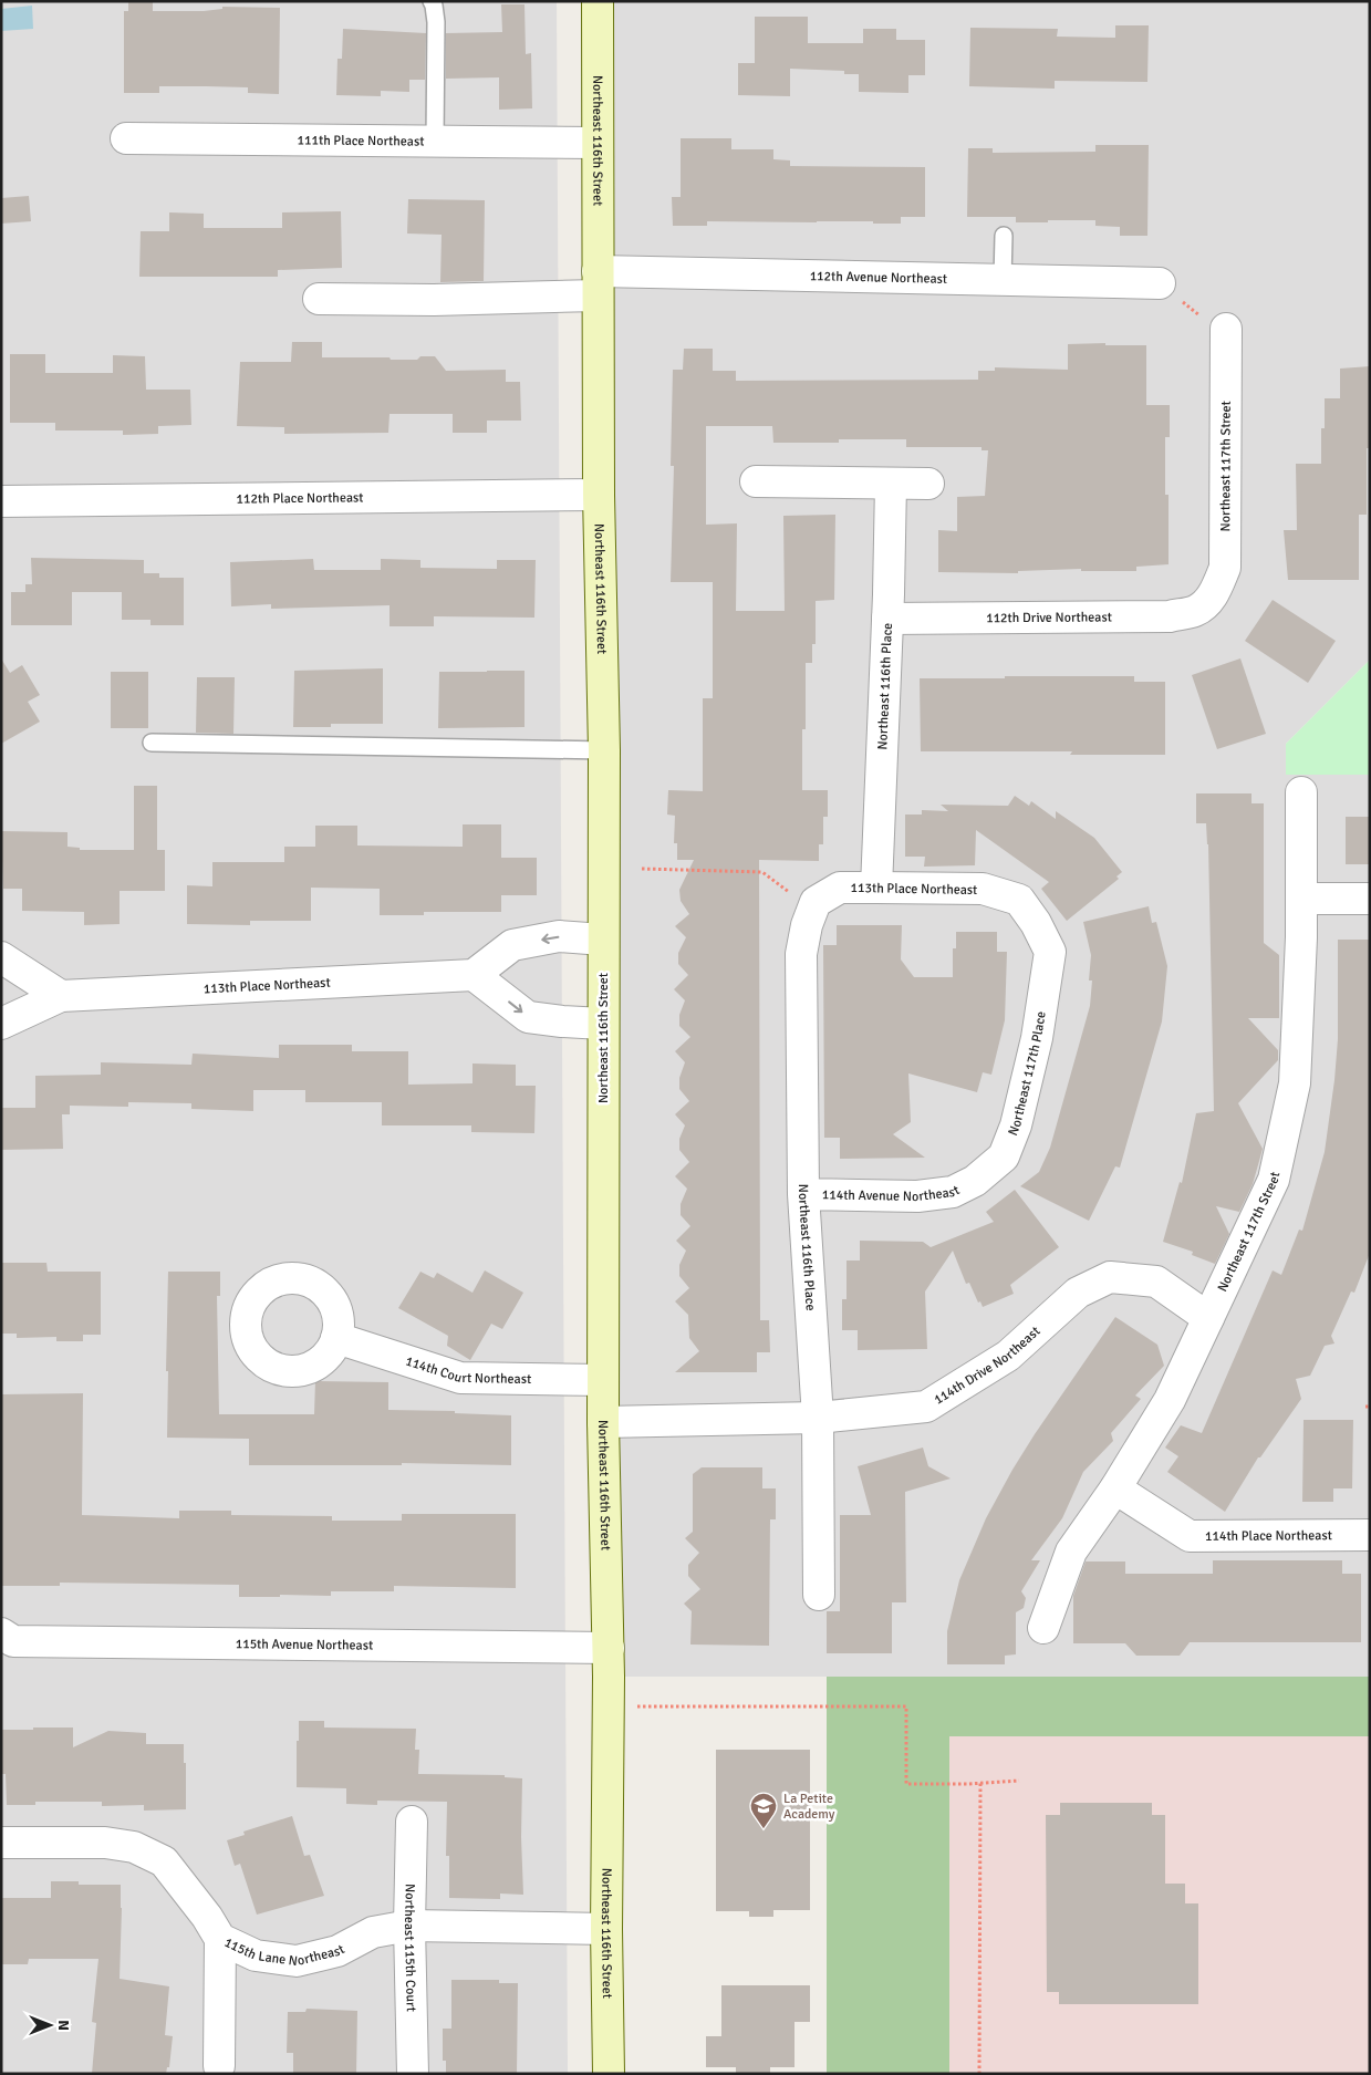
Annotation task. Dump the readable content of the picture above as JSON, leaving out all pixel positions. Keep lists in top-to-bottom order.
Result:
{
  "streets": {
    "street": [
      "111th Place Northeast",
      "Northeast 116th Street",
      "112th Avenue Northeast",
      "Northeast 117th Street",
      "112th Place Northeast",
      "112th Drive Northeast",
      "Northeast 116th Place",
      "113th Place Northeast",
      "Northeast 117th Place",
      "114th Avenue Northeast",
      "114th Drive Northeast",
      "114th Court Northeast",
      "114th Place Northeast",
      "115th Avenue Northeast",
      "115th Lane Northeast",
      "Northeast 115th Court"
    ]
  },
  "crossings": [
    ["111th Place Northeast", "Northeast 116th Street"],
    ["Northeast 116th Street", "112th Avenue Northeast"],
    ["Northeast 116th Street", "112th Place Northeast"],
    ["Northeast 116th Street", "114th Drive Northeast"],
    ["Northeast 116th Street", "114th Court Northeast"],
    ["Northeast 116th Street", "115th Avenue Northeast"],
    ["Northeast 116th Street", "115th Lane Northeast"],
    ["Northeast 117th Street", "112th Drive Northeast"],
    ["Northeast 117th Street", "114th Drive Northeast"],
    ["Northeast 117th Street", "114th Place Northeast"],
    ["112th Drive Northeast", "Northeast 116th Place"],
    ["Northeast 116th Place", "113th Place Northeast"],
    ["Northeast 116th Place", "114th Avenue Northeast"],
    ["Northeast 116th Place", "114th Drive Northeast"],
    ["113th Place Northeast", "Northeast 117th Place"],
    ["Northeast 117th Place", "114th Avenue Northeast"],
    ["115th Lane Northeast", "Northeast 115th Court"]
  ],
  "places": {
    "school or university": ["La Petite Academy"]
  },
  "north": "right"
}
